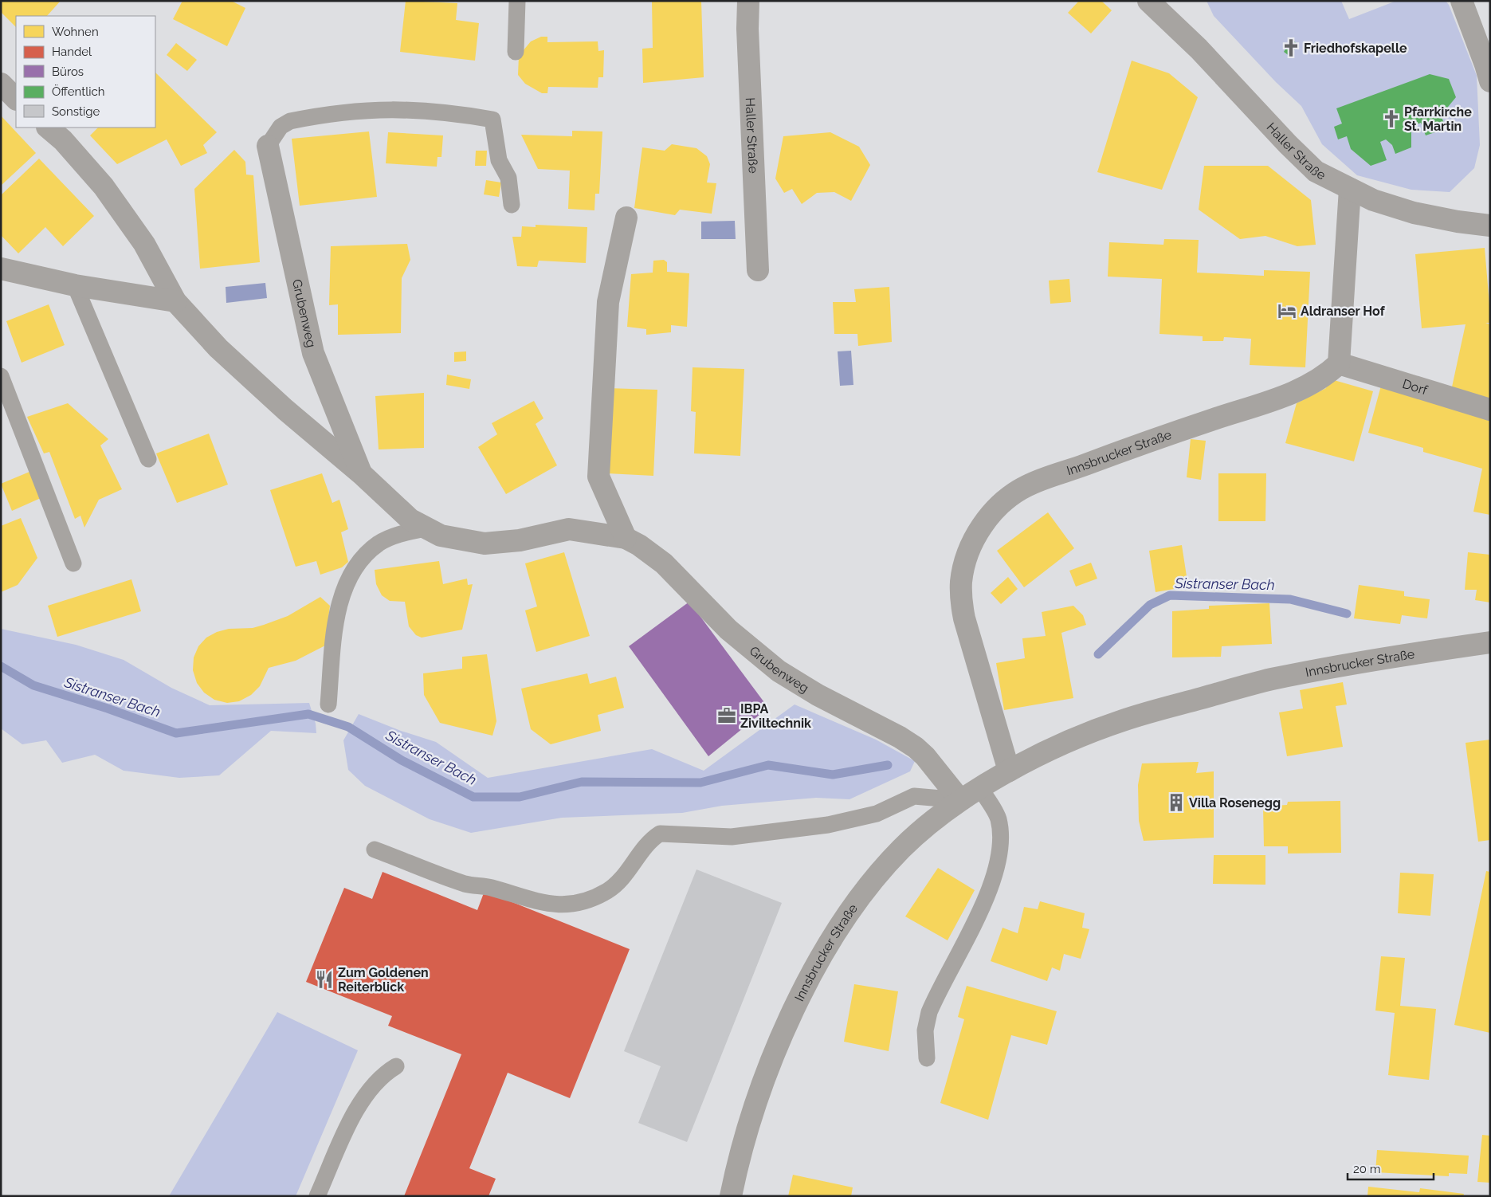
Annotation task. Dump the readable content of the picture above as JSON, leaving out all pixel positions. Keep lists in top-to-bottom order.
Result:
{
  "streets": {
    "street": [
      "Haller Straße",
      "Grubenweg",
      "Dorf",
      "Innsbrucker Straße"
    ]
  },
  "crossings": [
    ["Grubenweg", "Innsbrucker Straße"],
    ["Dorf", "Innsbrucker Straße"]
  ],
  "water": ["Sistranser Bach"],
  "places": {
    "church": ["Friedhofskapelle", "Pfarrkirche St. Martin"],
    "hotel": ["Aldranser Hof"],
    "office": ["IBPA Ziviltechnik"],
    "building": ["Villa Rosenegg"],
    "restaurant": ["Zum Goldenen Reiterblick"]
  },
  "legend": [
    "Wohnen",
    "Handel",
    "Büros",
    "Öffentlich",
    "Sonstige"
  ],
  "scale_bar": "20 m"
}
